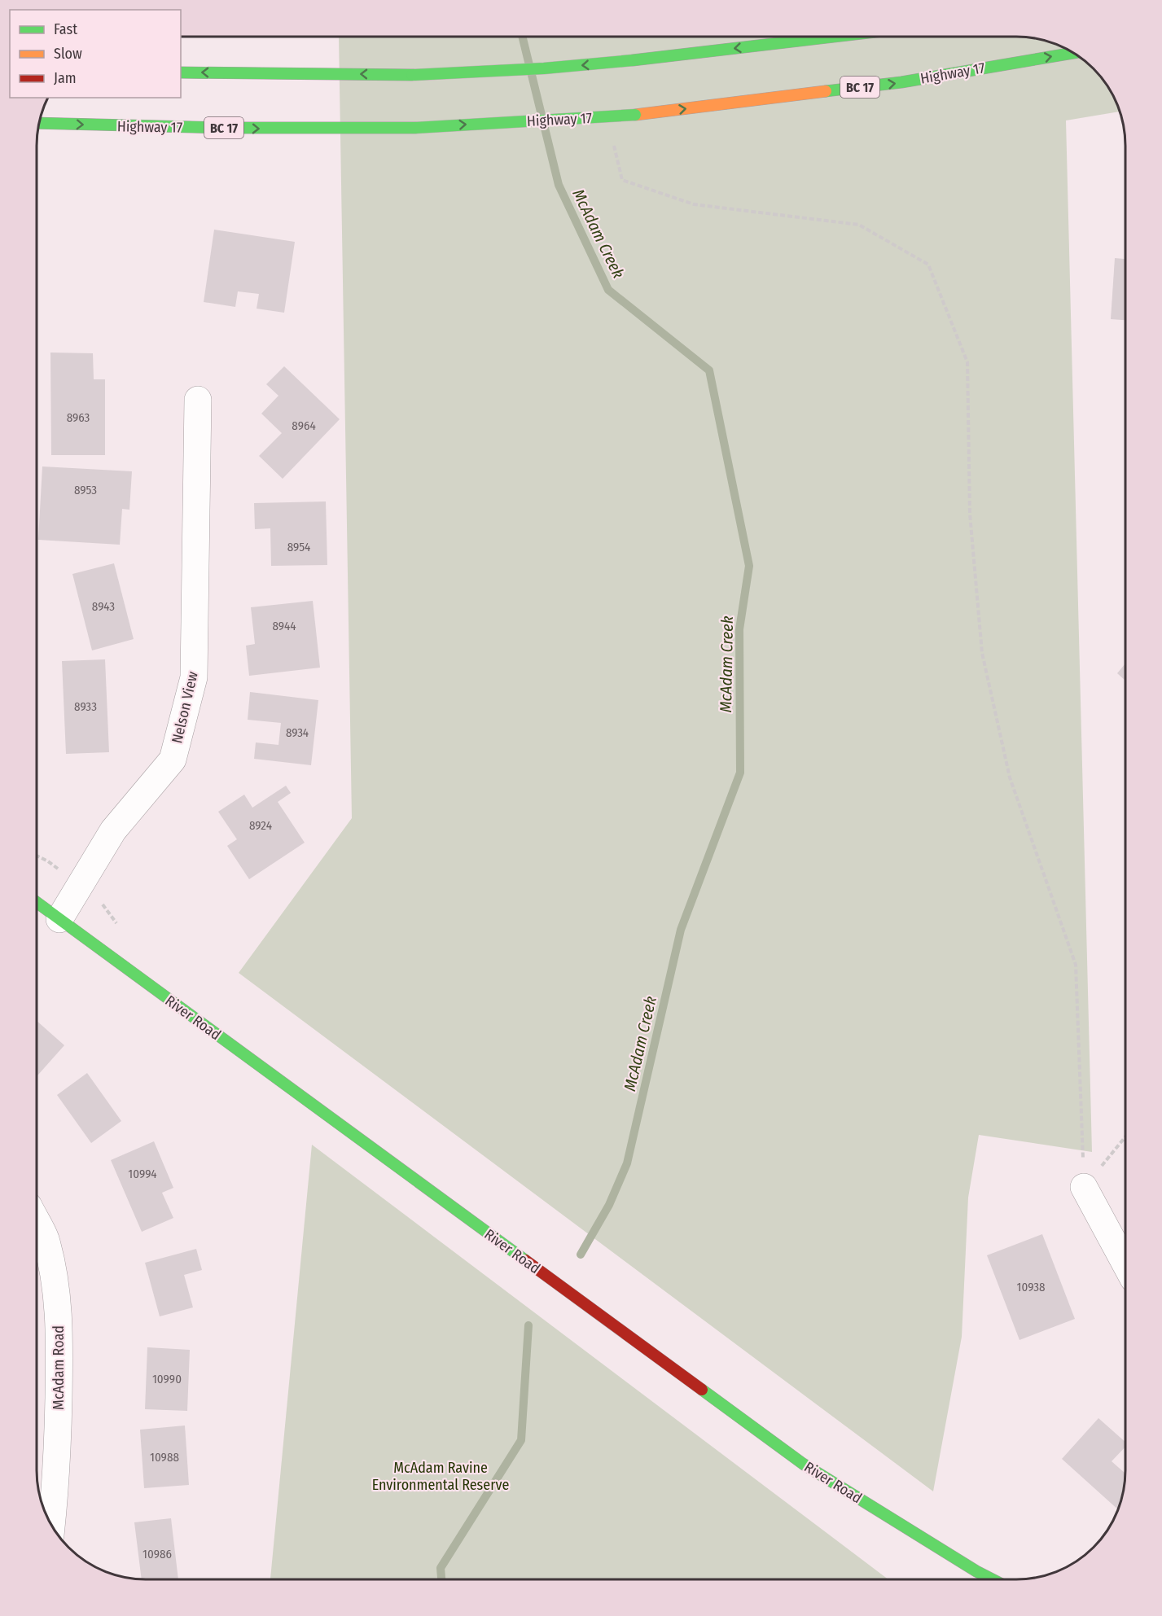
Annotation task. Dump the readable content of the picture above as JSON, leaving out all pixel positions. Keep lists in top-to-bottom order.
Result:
{
  "streets": {
    "main road": ["Highway 17", "BC 17", "River Road"],
    "street": ["Nelson View", "McAdam Road"]
  },
  "crossings": [
    ["Nelson View", "River Road"]
  ],
  "water": ["McAdam Creek"],
  "parks": ["McAdam Ravine Environmental Reserve"],
  "house_numbers": [
    "8963",
    "8964",
    "8953",
    "8954",
    "8943",
    "8944",
    "8933",
    "8934",
    "8924",
    "10994",
    "10938",
    "10990",
    "10988",
    "10986"
  ],
  "legend": ["Fast", "Slow", "Jam"]
}
